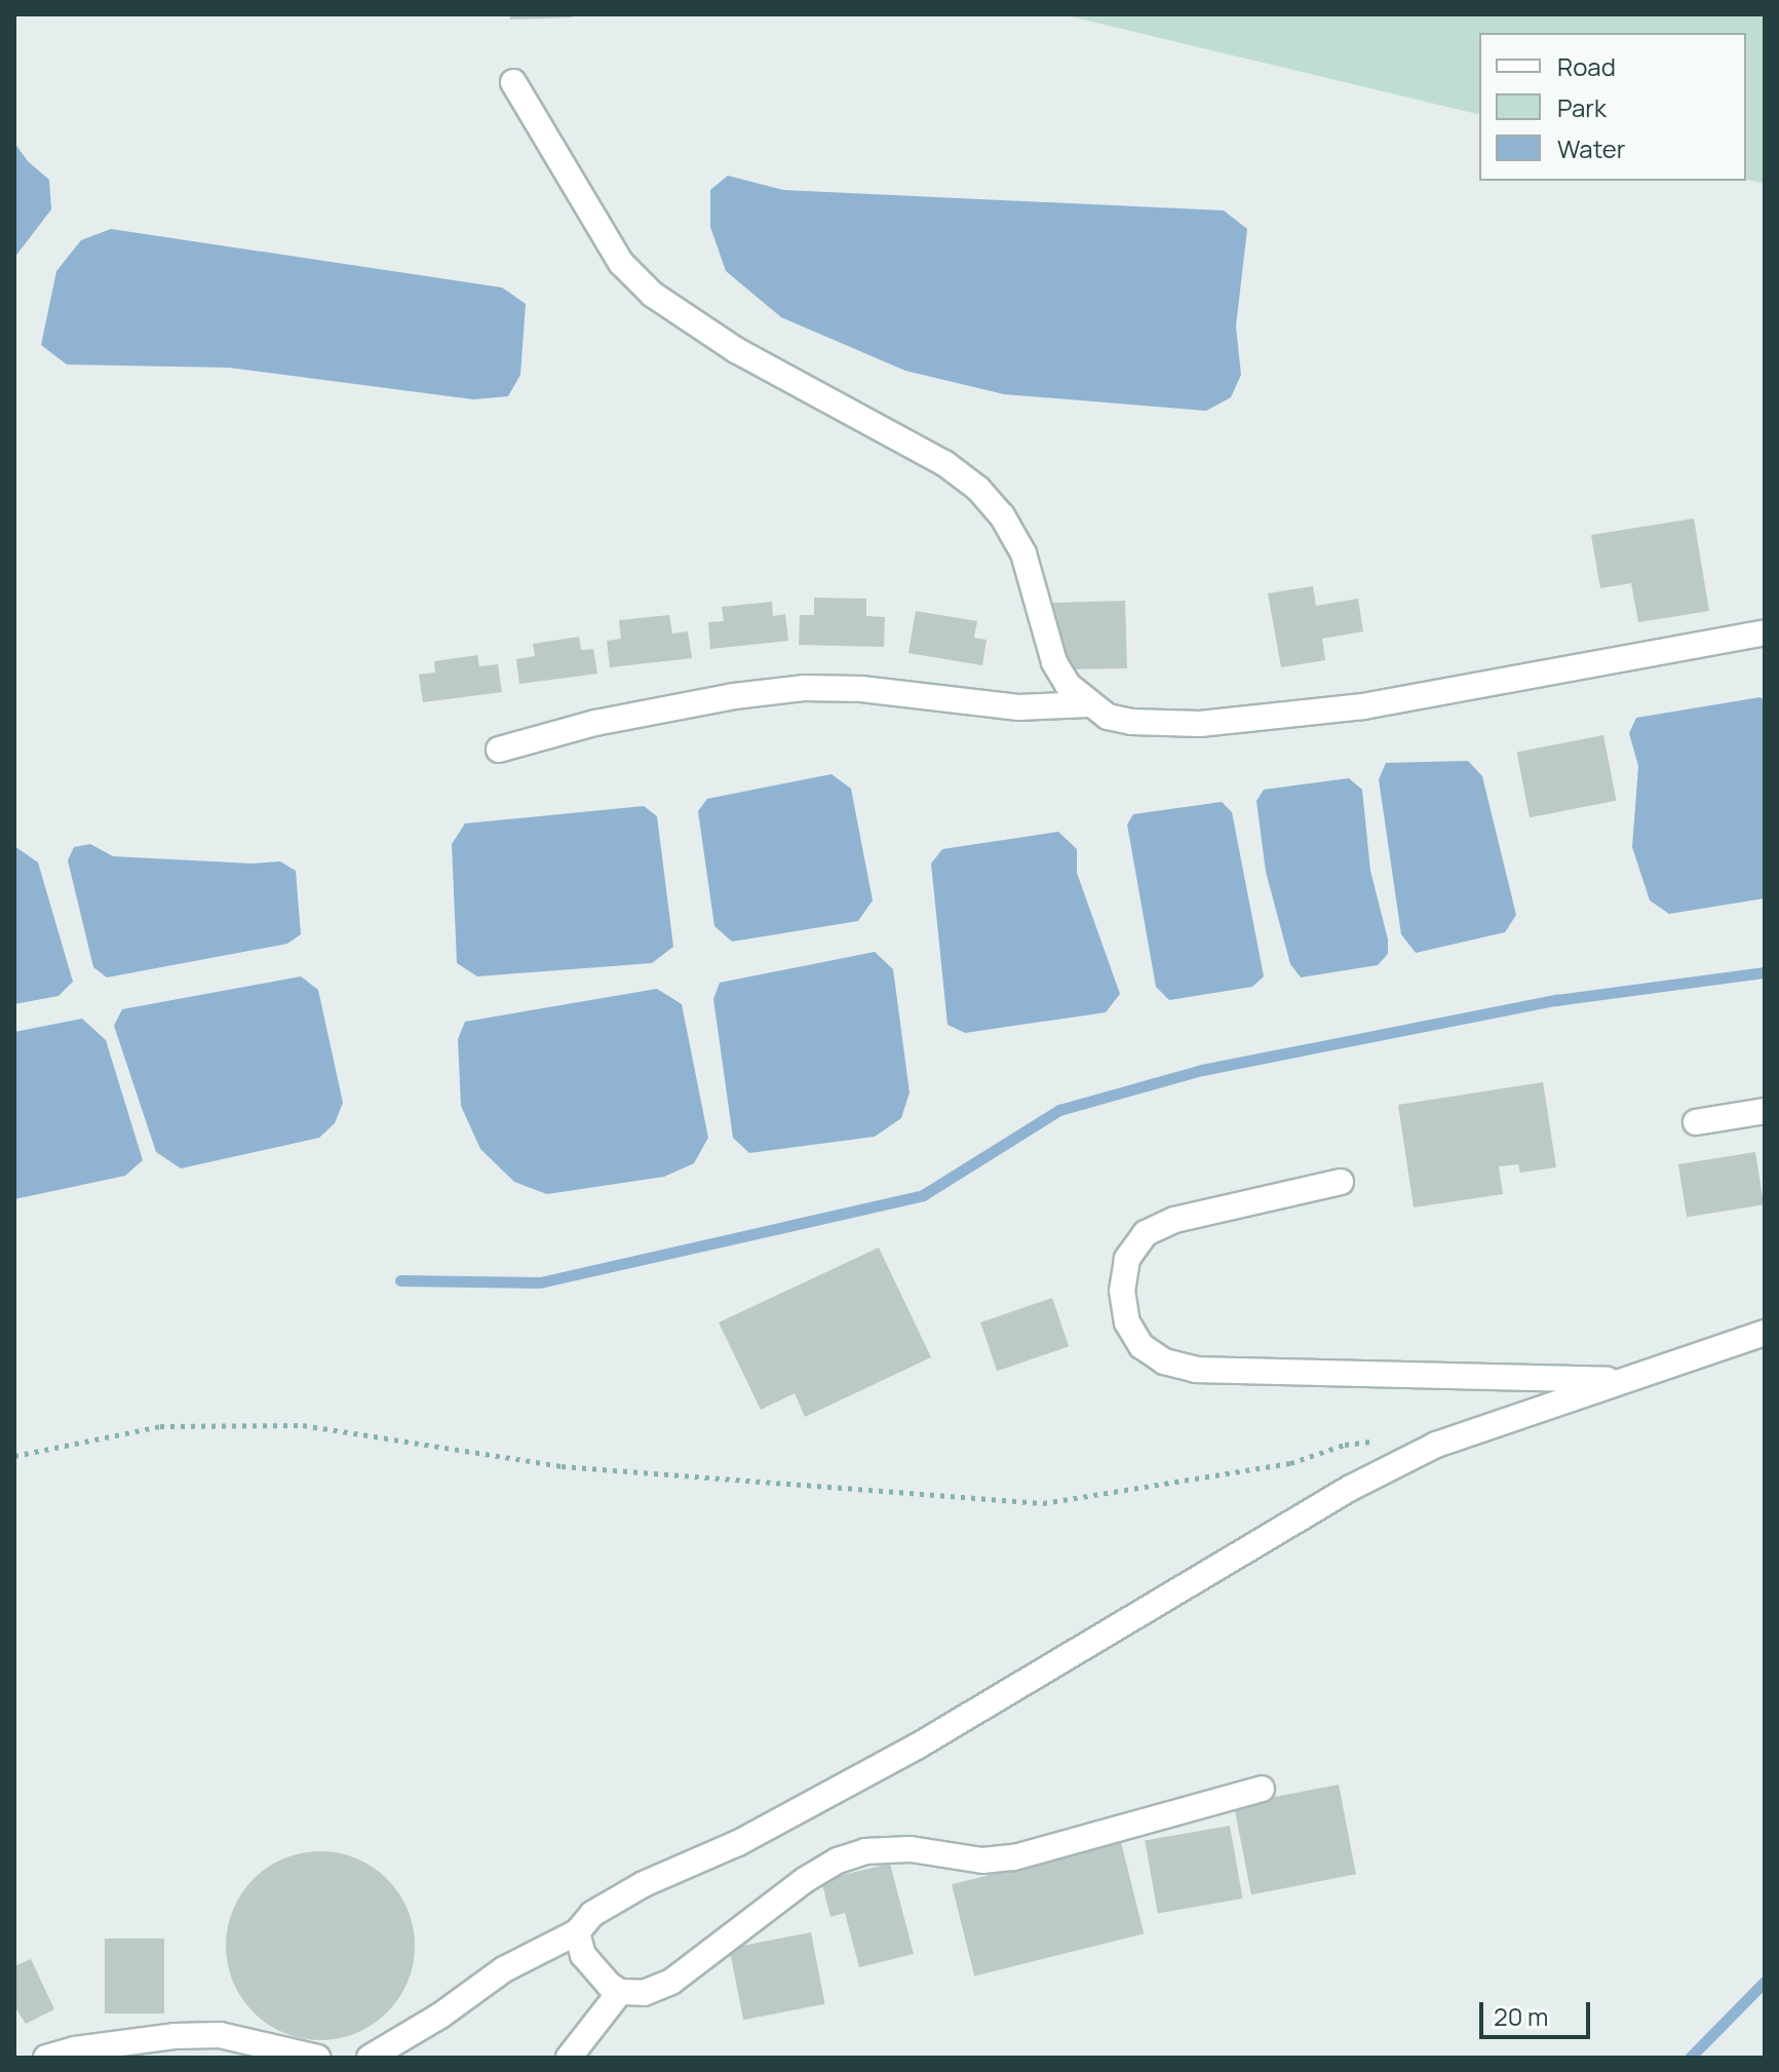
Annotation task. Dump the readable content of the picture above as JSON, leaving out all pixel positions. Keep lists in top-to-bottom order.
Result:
{
  "legend": ["Road", "Park", "Water"],
  "scale_bar": "20 m"
}
